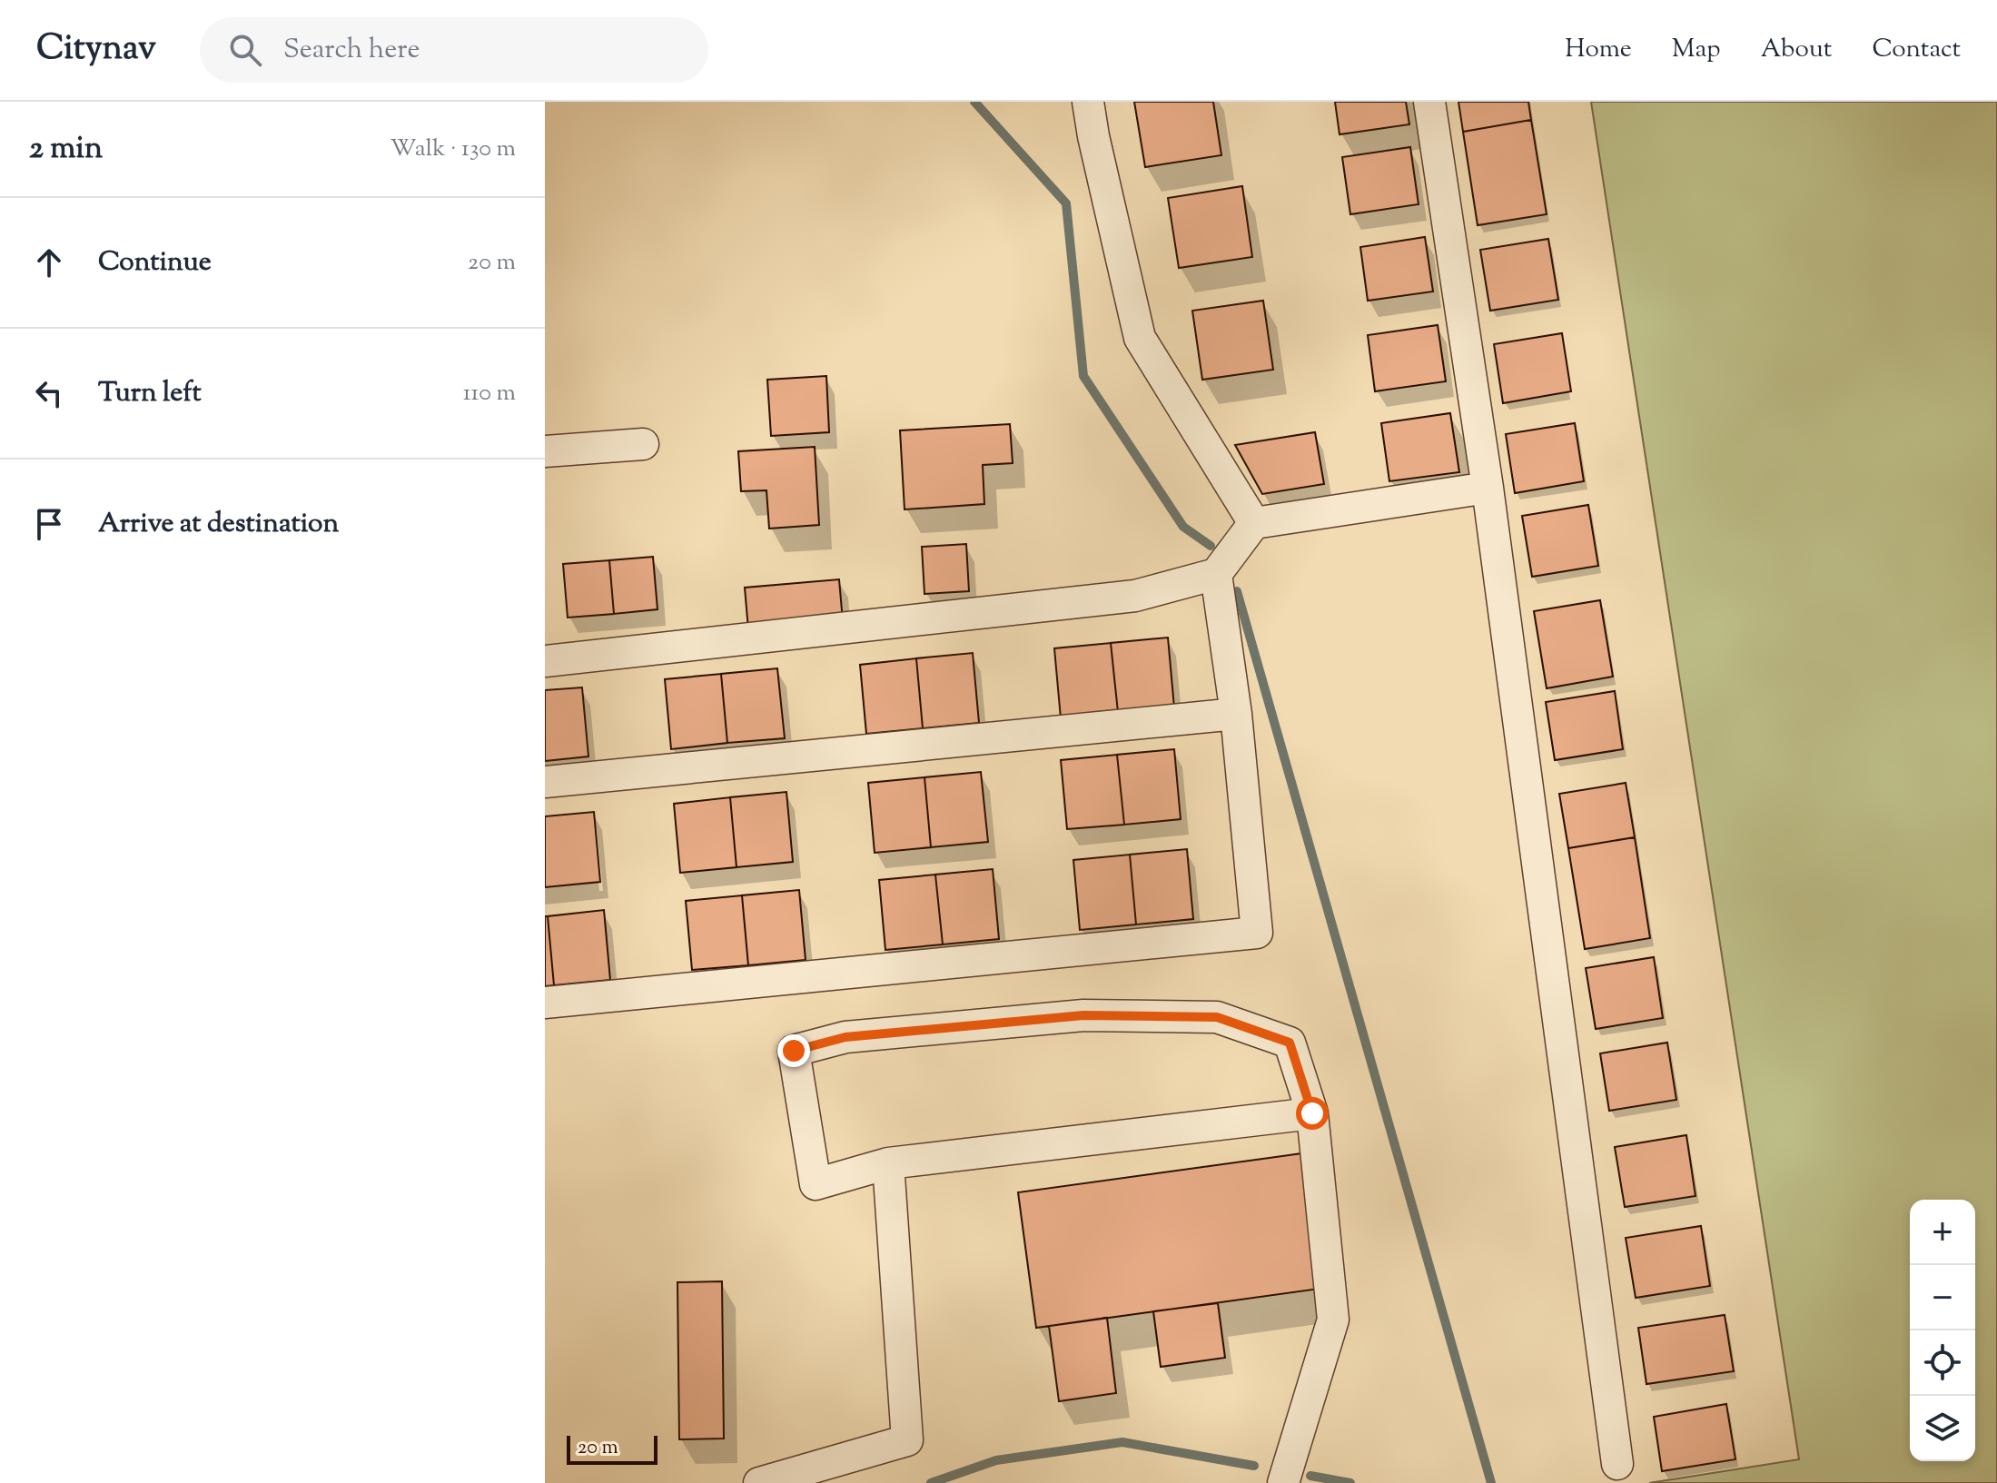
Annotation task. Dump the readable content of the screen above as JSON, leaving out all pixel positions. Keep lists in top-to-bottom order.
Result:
{
  "scale_bar": "20 m",
  "page": {
    "header": "Citynav",
    "search": "Search here",
    "nav": [
      "Home",
      "Map",
      "About",
      "Contact"
    ],
    "heading": ["2 min", "Walk · 130 m"],
    "list": [
      ["Continue", "20 m"],
      ["Turn left", "110 m"],
      "Arrive at destination"
    ],
    "map_buttons": ["+", "−"],
    "scale": "20 m"
  }
}
